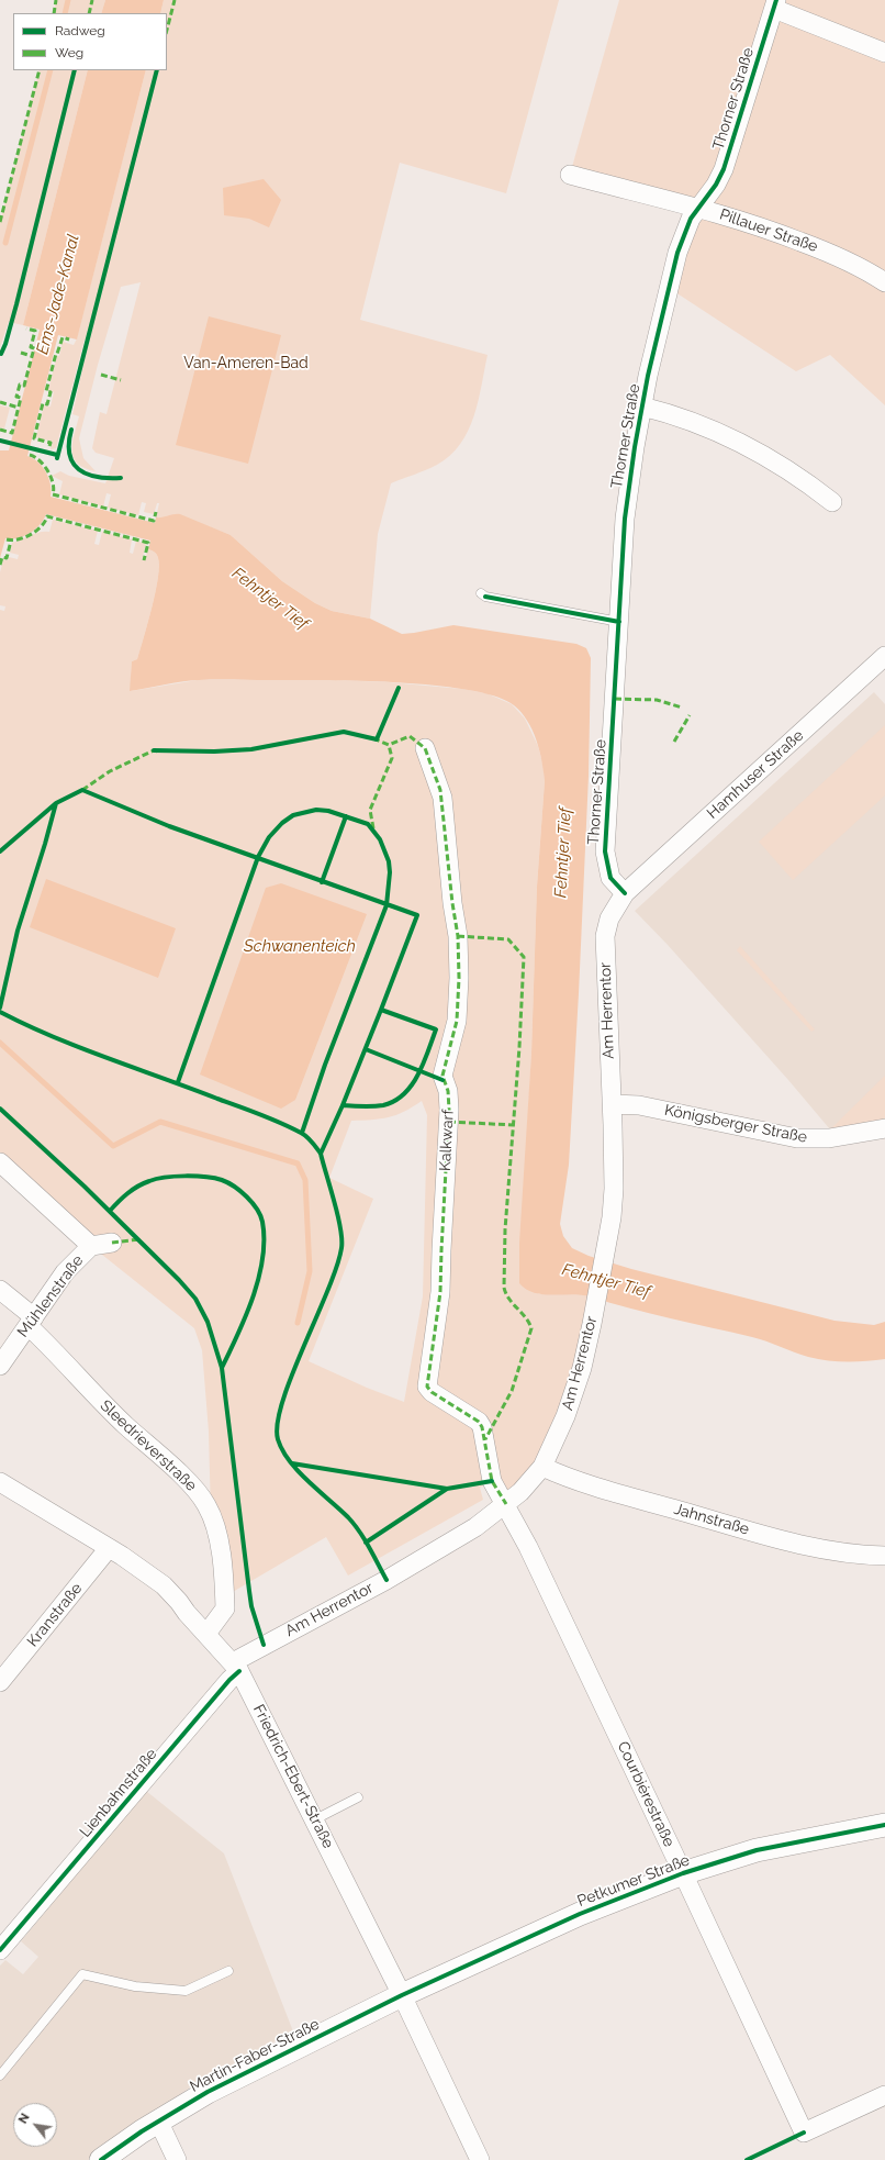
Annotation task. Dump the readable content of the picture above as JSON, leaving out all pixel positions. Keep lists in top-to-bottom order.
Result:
{
  "streets": {
    "street": [
      "Thorner Straße",
      "Pillauer Straße",
      "Hamhuser Straße",
      "Am Herrentor",
      "Königsberger Straße",
      "Kalkwarf",
      "Mühlenstraße",
      "Sleedrieverstraße",
      "Jahnstraße",
      "Kranstraße",
      "Friedrich-Ebert-Straße",
      "Lienbahnstraße",
      "Courbiérestraße",
      "Petkumer Straße",
      "Martin-Faber-Straße"
    ]
  },
  "crossings": [
    ["Thorner Straße", "Pillauer Straße"],
    ["Thorner Straße", "Hamhuser Straße"],
    ["Thorner Straße", "Am Herrentor"],
    ["Hamhuser Straße", "Am Herrentor"],
    ["Am Herrentor", "Königsberger Straße"],
    ["Am Herrentor", "Kalkwarf"],
    ["Am Herrentor", "Jahnstraße"],
    ["Am Herrentor", "Friedrich-Ebert-Straße"],
    ["Am Herrentor", "Lienbahnstraße"],
    ["Am Herrentor", "Courbiérestraße"],
    ["Kalkwarf", "Courbiérestraße"],
    ["Mühlenstraße", "Sleedrieverstraße"],
    ["Sleedrieverstraße", "Friedrich-Ebert-Straße"],
    ["Kranstraße", "Friedrich-Ebert-Straße"],
    ["Friedrich-Ebert-Straße", "Lienbahnstraße"],
    ["Friedrich-Ebert-Straße", "Petkumer Straße"],
    ["Friedrich-Ebert-Straße", "Martin-Faber-Straße"],
    ["Courbiérestraße", "Petkumer Straße"],
    ["Petkumer Straße", "Martin-Faber-Straße"]
  ],
  "water": ["Ems-Jade-Kanal", "Fehntjer Tief", "Schwanenteich"],
  "parks": ["Van-Ameren-Bad"],
  "legend": ["Radweg", "Weg"],
  "north": "top left"
}
